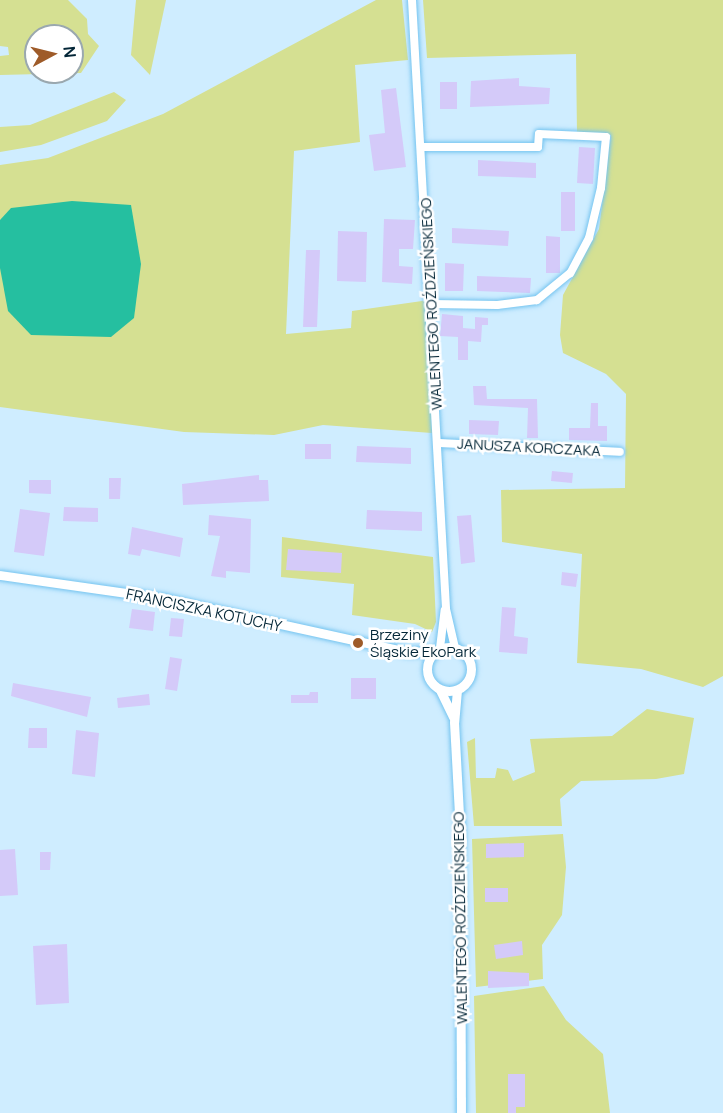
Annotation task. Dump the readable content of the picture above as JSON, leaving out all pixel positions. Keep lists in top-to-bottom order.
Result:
{
  "streets": {
    "street": ["WALENTEGO ROŹDZIEŃSKIEGO", "JANUSZA KORCZAKA", "FRANCISZKA KOTUCHY"]
  },
  "crossings": [
    ["WALENTEGO ROŹDZIEŃSKIEGO", "JANUSZA KORCZAKA"],
    ["WALENTEGO ROŹDZIEŃSKIEGO", "FRANCISZKA KOTUCHY"]
  ],
  "places": ["Brzeziny Śląskie EkoPark"],
  "north": "right"
}
